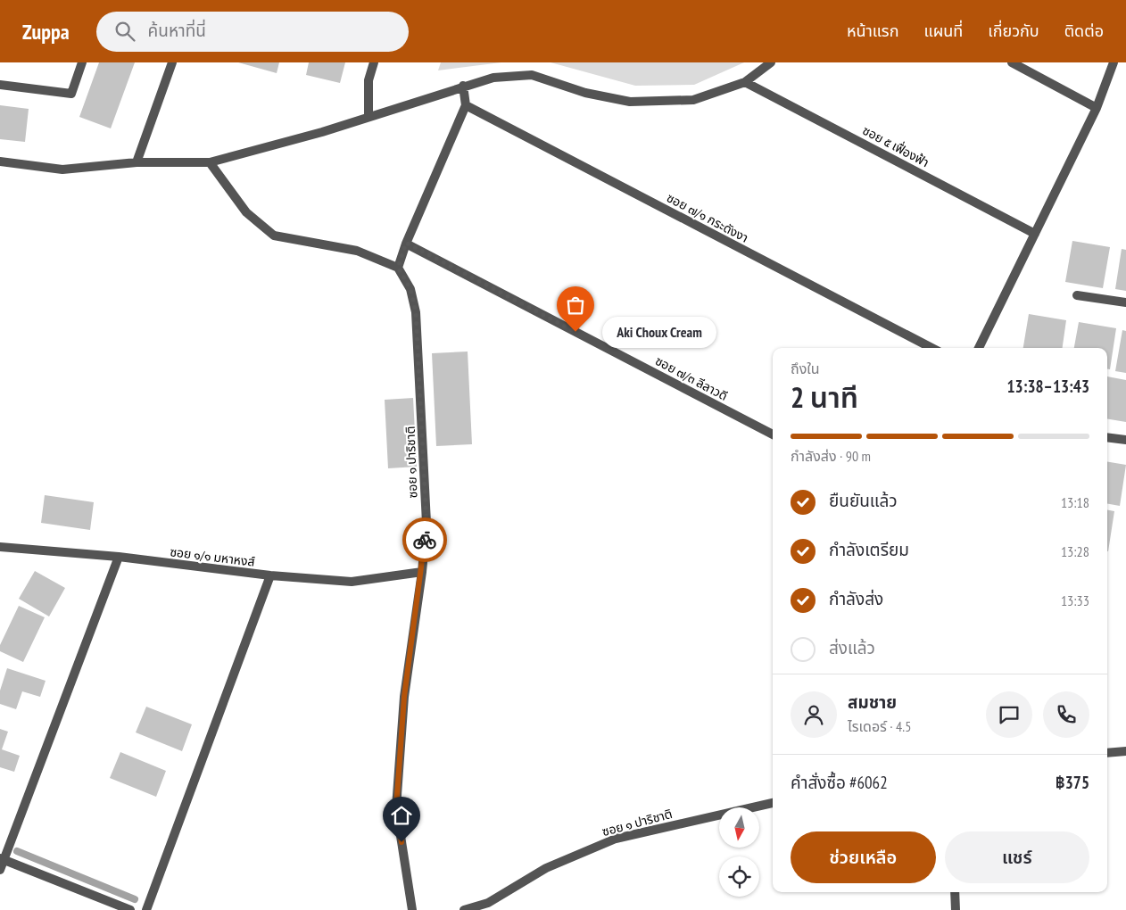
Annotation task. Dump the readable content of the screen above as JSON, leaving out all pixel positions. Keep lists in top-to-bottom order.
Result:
{
  "streets": {
    "street": [
      "ซอย ๕ เฟื่องฟ้า",
      "ซอย ๗/๑ กระดังงา",
      "ซอย ๗/๓ ลีลาวดี",
      "ซอย ๑ ปาริชาติ",
      "ซอย ๑/๑ มหาหงส์"
    ]
  },
  "crossings": [
    ["ซอย ๑ ปาริชาติ", "ซอย ๑/๑ มหาหงส์"]
  ],
  "places": ["Aki Choux Cream"],
  "north": "bottom",
  "page": {
    "header": "Zuppa",
    "search": "ค้นหาที่นี่",
    "nav": [
      "หน้าแรก",
      "แผนที่",
      "เกี่ยวกับ",
      "ติดต่อ"
    ],
    "bubble": "Aki Choux Cream",
    "heading": ["2 นาที", "ถึงใน", "13:38–13:43"],
    "panel": [
      "สมชาย",
      "ไรเดอร์ · 4.5",
      "คำสั่งซื้อ #6062",
      "฿375"
    ],
    "bar": "กำลังส่ง · 90 m",
    "list": [
      ["ยืนยันแล้ว", "13:18"],
      ["กำลังเตรียม", "13:28"],
      ["กำลังส่ง", "13:33"],
      "ส่งแล้ว"
    ],
    "buttons": ["ช่วยเหลือ", "แชร์"]
  }
}
